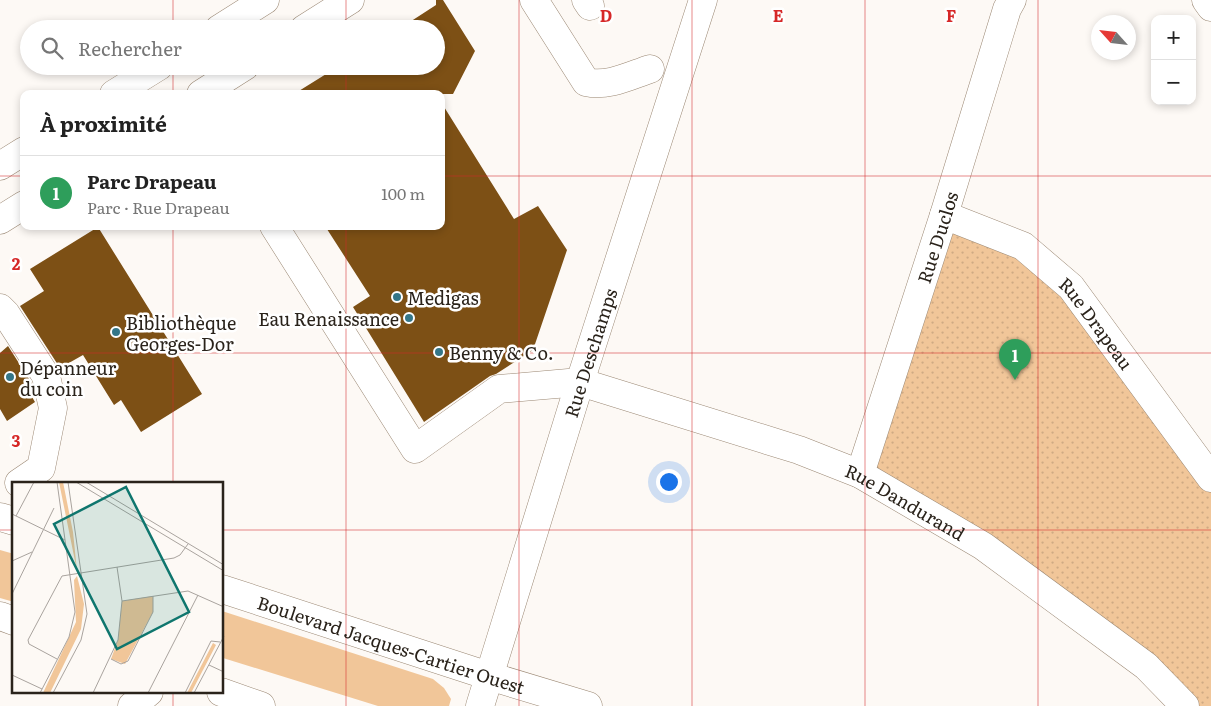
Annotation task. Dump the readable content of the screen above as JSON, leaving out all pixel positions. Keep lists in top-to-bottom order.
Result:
{
  "streets": {
    "street": [
      "Rue Duclos",
      "Rue Drapeau",
      "Rue Deschamps",
      "Rue Dandurand",
      "Boulevard Jacques-Cartier Ouest"
    ]
  },
  "crossings": [
    ["Rue Duclos", "Rue Drapeau"],
    ["Rue Duclos", "Rue Dandurand"],
    ["Rue Deschamps", "Rue Dandurand"],
    ["Rue Deschamps", "Boulevard Jacques-Cartier Ouest"]
  ],
  "places": [
    "Medigas",
    "Eau Renaissance",
    "Bibliothèque Georges-Dor",
    "Benny & Co.",
    "Dépanneur du coin"
  ],
  "north": "top left",
  "page": {
    "map_buttons": ["+", "−"],
    "search": "Rechercher",
    "heading": "À proximité",
    "list": [
      {
        "mark": "1",
        "name": "Parc Drapeau",
        "note": "Parc · Rue Drapeau",
        "value": "100 m"
      }
    ],
    "pins": "1"
  },
  "grid": {
    "columns": ["D", "E", "F"],
    "rows": ["2", "3"]
  }
}
